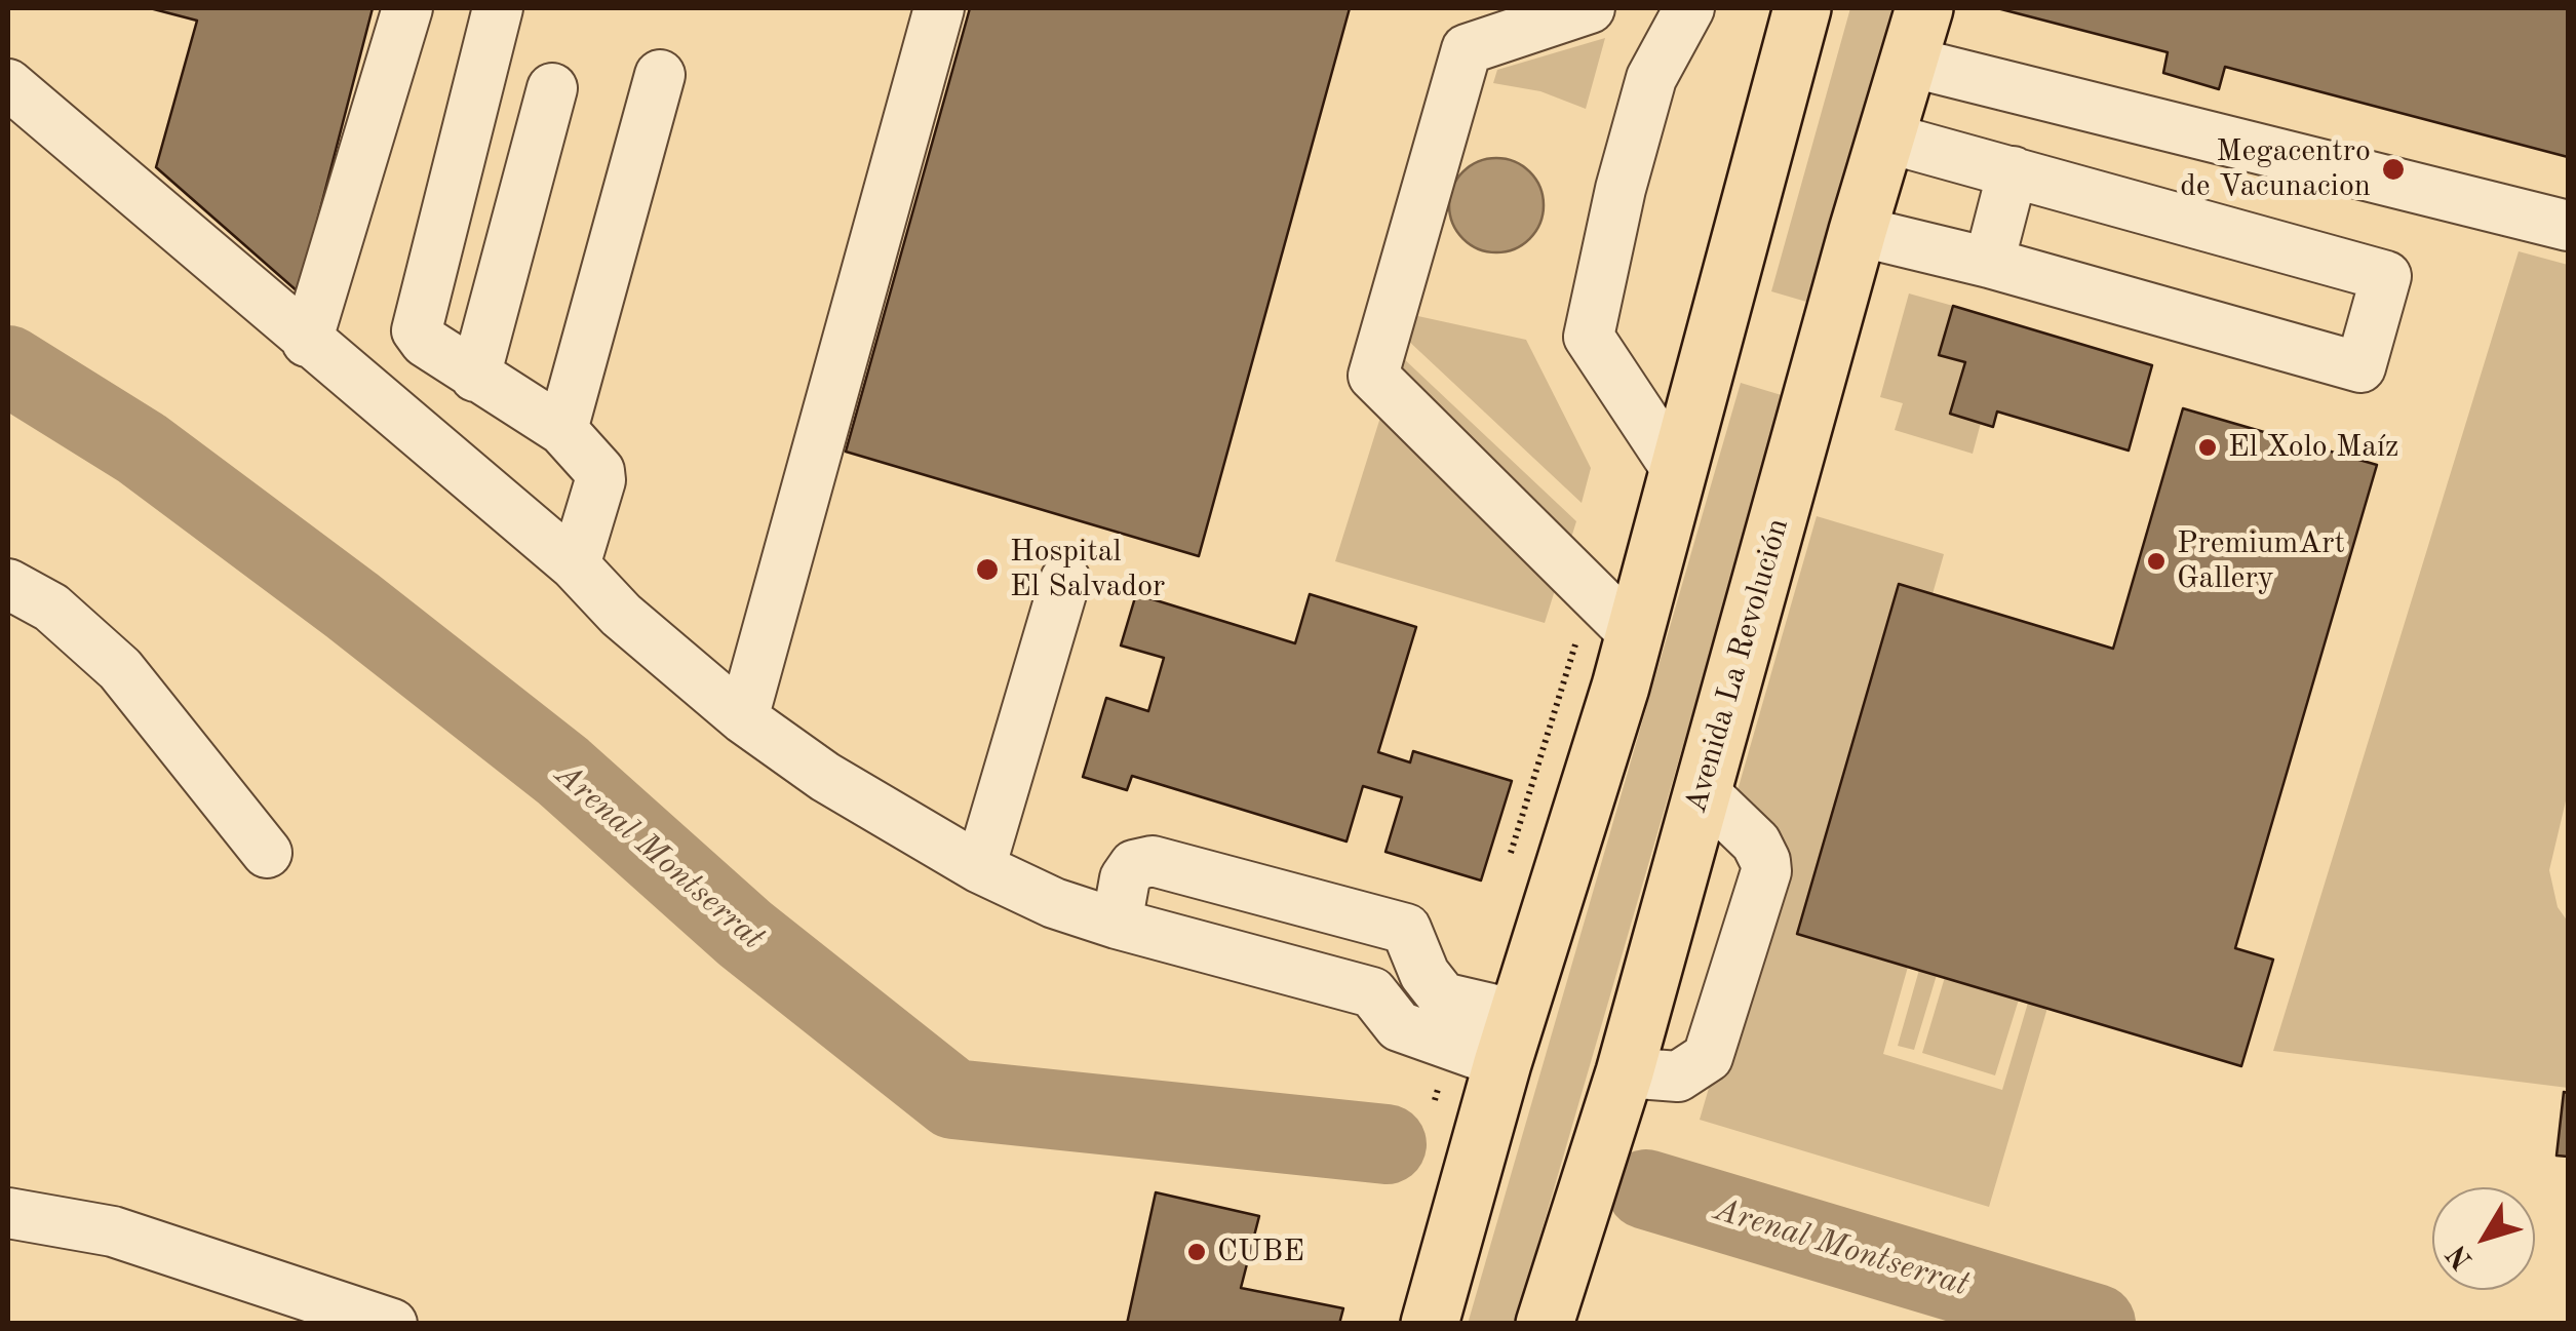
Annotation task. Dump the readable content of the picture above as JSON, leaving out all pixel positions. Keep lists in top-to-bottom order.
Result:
{
  "streets": {
    "main road": ["Avenida La Revolución"]
  },
  "water": ["Arenal Montserrat"],
  "places": [
    "Megacentro de Vacunacion",
    "El Xolo Maíz",
    "PremiumArt Gallery",
    "Hospital El Salvador",
    "CUBE"
  ],
  "north": "bottom left"
}
